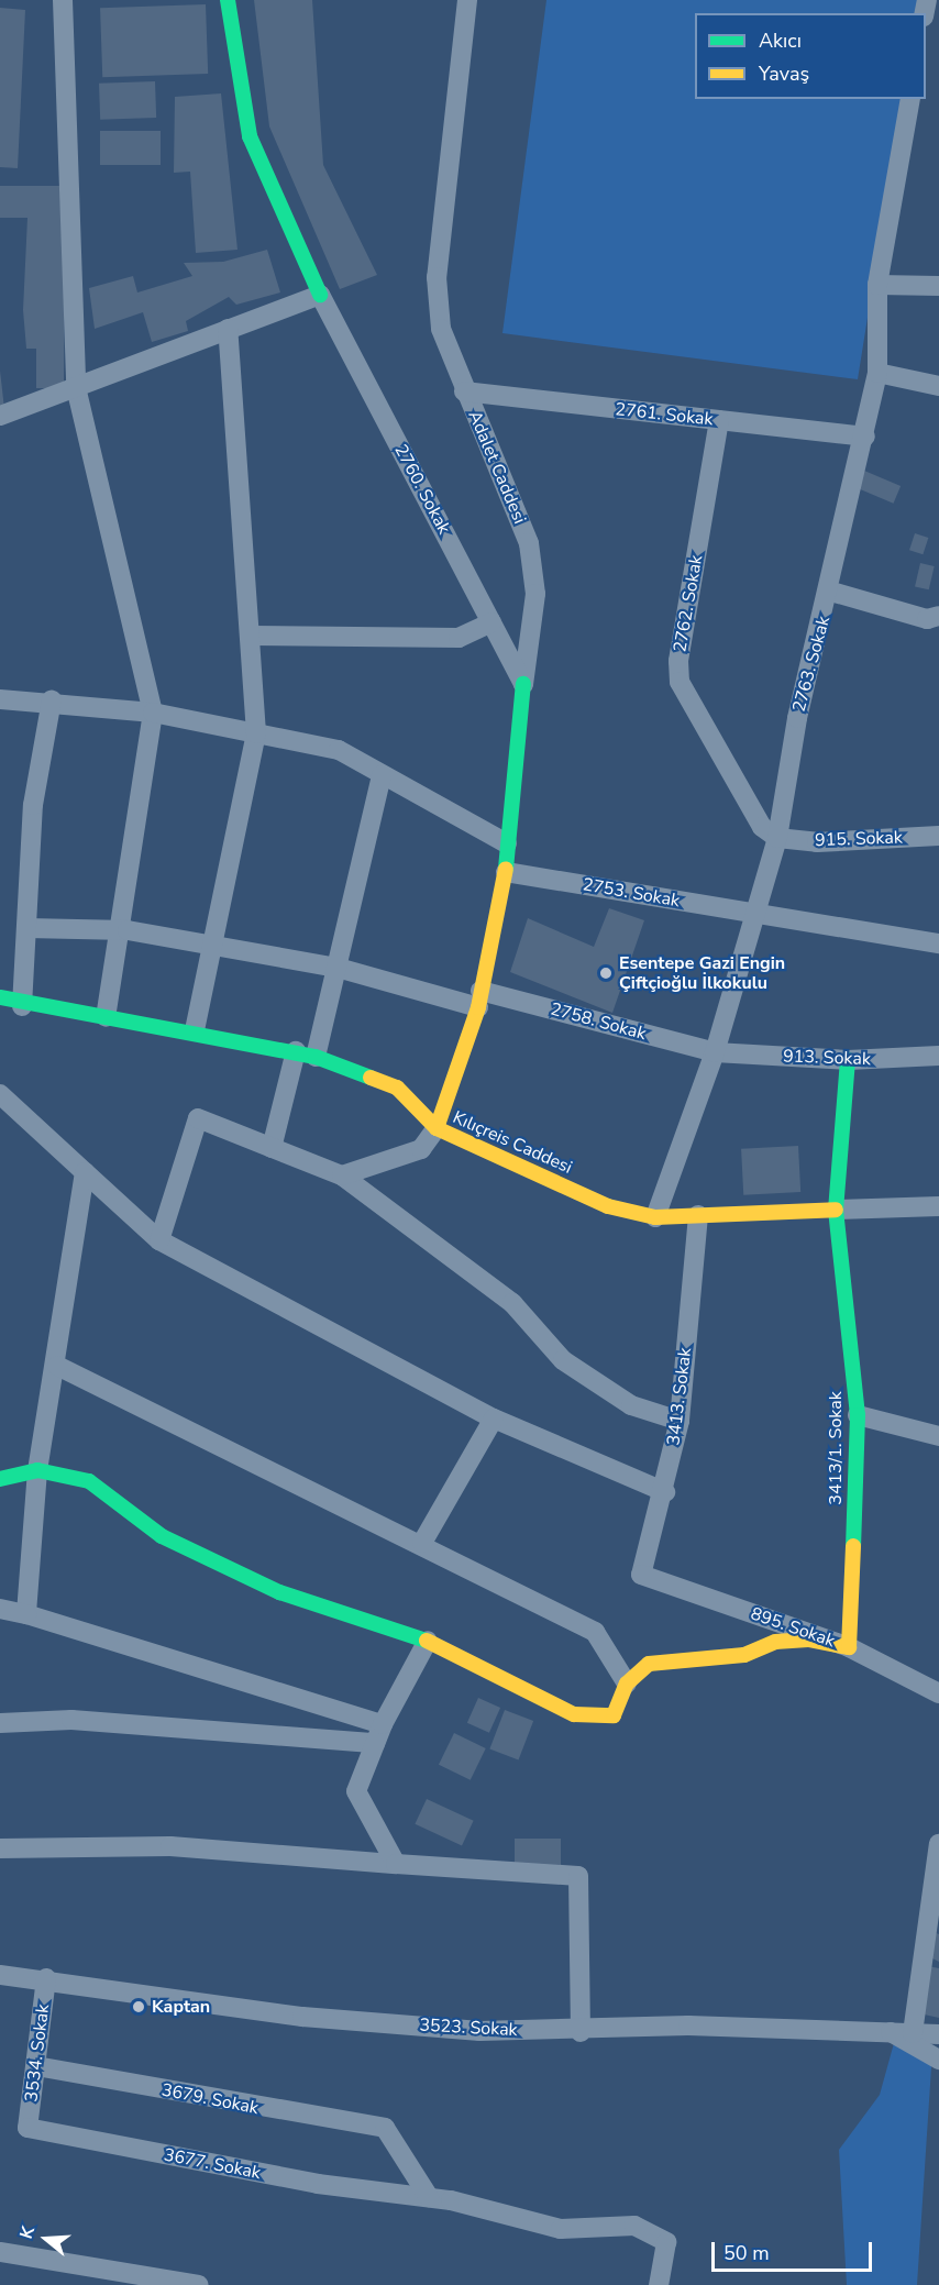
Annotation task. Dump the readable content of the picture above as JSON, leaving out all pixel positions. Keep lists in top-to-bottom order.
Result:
{
  "streets": {
    "street": [
      "2761. Sokak",
      "Adalet Caddesi",
      "2760. Sokak",
      "2762. Sokak",
      "2763. Sokak",
      "915. Sokak",
      "2753. Sokak",
      "2758. Sokak",
      "913. Sokak",
      "Kılıçreis Caddesi",
      "3413. Sokak",
      "3413/1. Sokak",
      "895. Sokak",
      "3523. Sokak",
      "3534. Sokak",
      "3679. Sokak",
      "3677. Sokak"
    ]
  },
  "crossings": [
    ["2761. Sokak", "Adalet Caddesi"],
    ["2761. Sokak", "2762. Sokak"],
    ["2761. Sokak", "2763. Sokak"],
    ["Adalet Caddesi", "2760. Sokak"],
    ["Adalet Caddesi", "2753. Sokak"],
    ["Adalet Caddesi", "2758. Sokak"],
    ["Adalet Caddesi", "Kılıçreis Caddesi"],
    ["2762. Sokak", "2763. Sokak"],
    ["2762. Sokak", "915. Sokak"],
    ["2763. Sokak", "915. Sokak"],
    ["2763. Sokak", "2753. Sokak"],
    ["2763. Sokak", "2758. Sokak"],
    ["2763. Sokak", "913. Sokak"],
    ["2763. Sokak", "Kılıçreis Caddesi"],
    ["2758. Sokak", "913. Sokak"],
    ["913. Sokak", "3413/1. Sokak"],
    ["Kılıçreis Caddesi", "3413. Sokak"],
    ["Kılıçreis Caddesi", "3413/1. Sokak"],
    ["3413. Sokak", "895. Sokak"],
    ["3413/1. Sokak", "895. Sokak"],
    ["3523. Sokak", "3534. Sokak"],
    ["3534. Sokak", "3679. Sokak"],
    ["3534. Sokak", "3677. Sokak"],
    ["3679. Sokak", "3677. Sokak"]
  ],
  "places": ["Esentepe Gazi Engin Çiftçioğlu İlkokulu", "Kaptan"],
  "legend": ["Akıcı", "Yavaş"],
  "scale_bar": "50 m",
  "north": "left"
}
